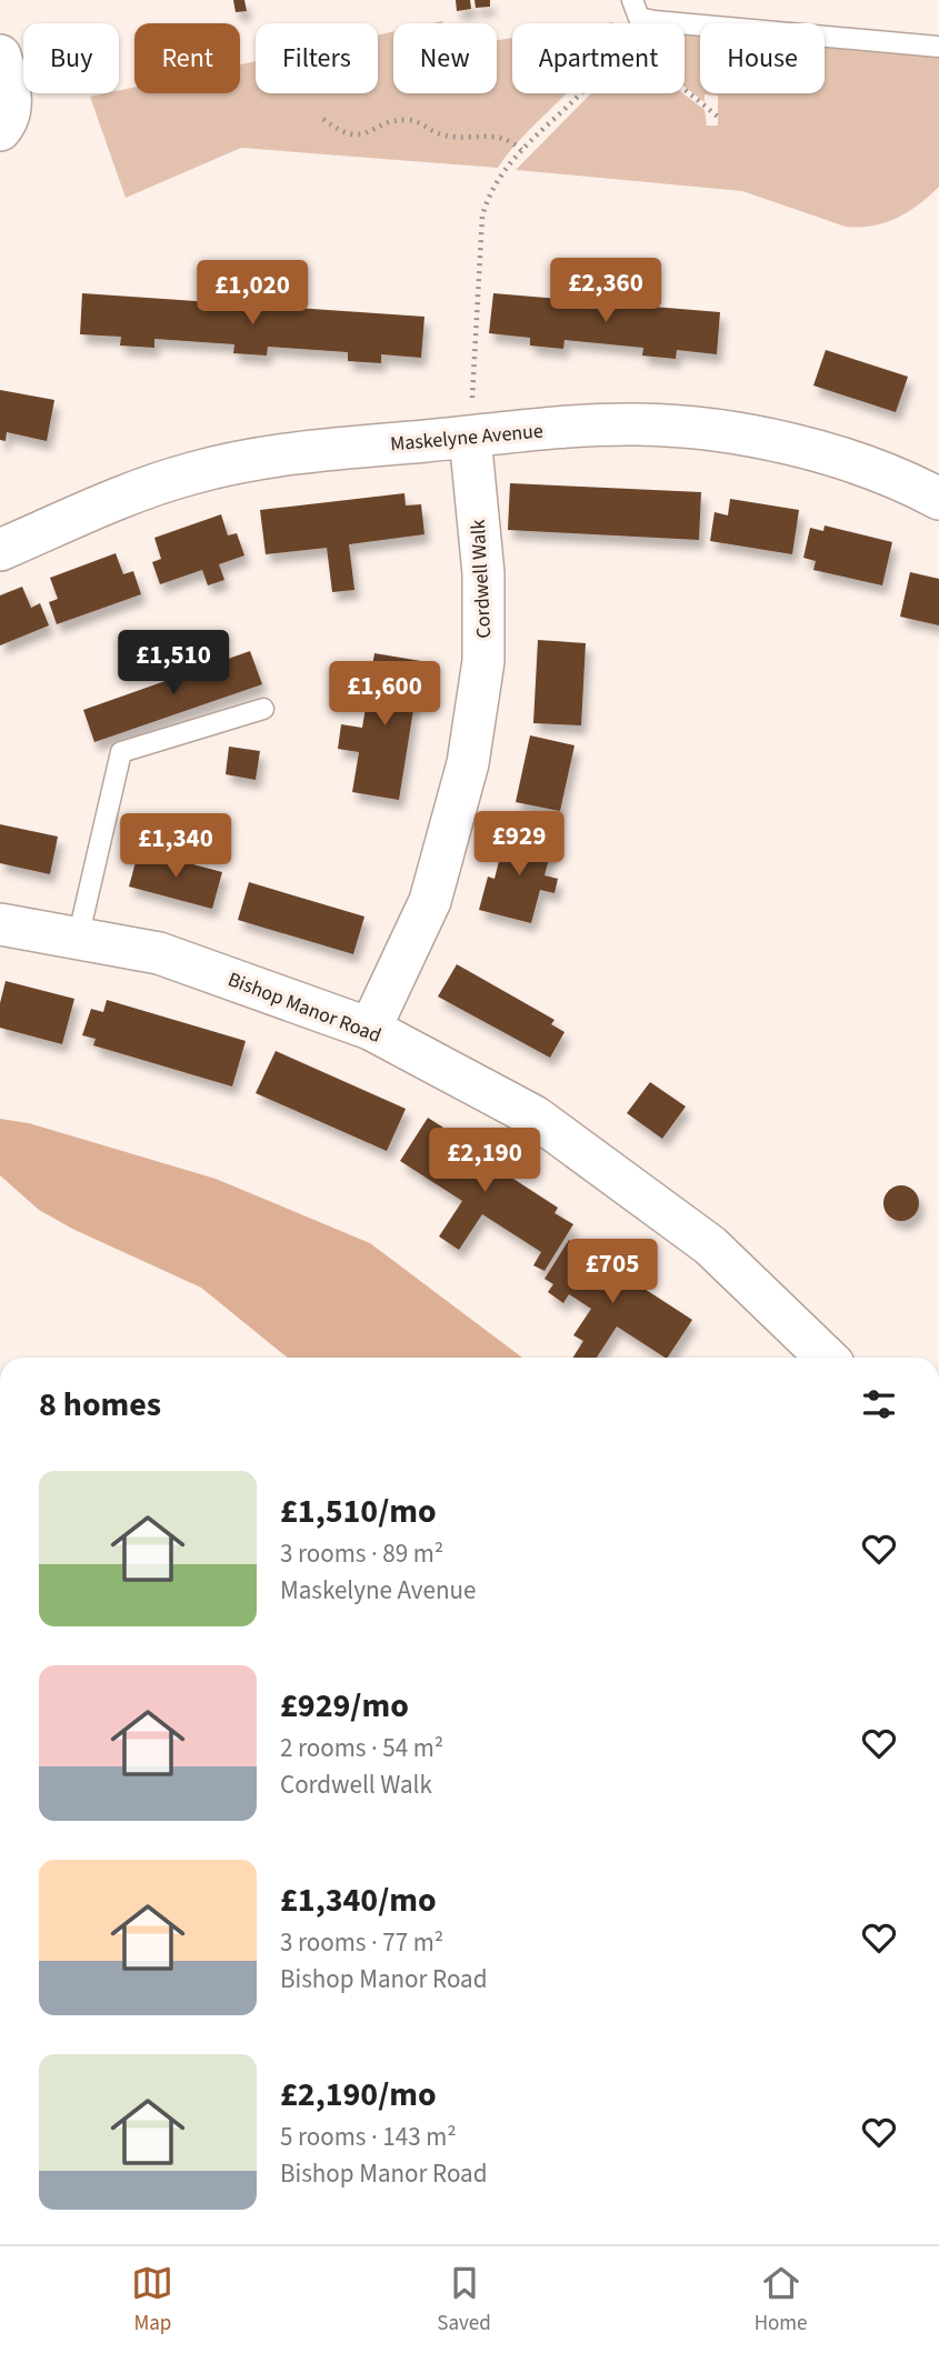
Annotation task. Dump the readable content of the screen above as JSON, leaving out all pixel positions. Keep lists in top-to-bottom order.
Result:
{
  "streets": {
    "street": ["Maskelyne Avenue", "Cordwell Walk", "Bishop Manor Road"]
  },
  "crossings": [
    ["Maskelyne Avenue", "Cordwell Walk"],
    ["Cordwell Walk", "Bishop Manor Road"]
  ],
  "page": {
    "chip": [
      "Buy",
      "Rent",
      "Filters",
      "New",
      "Apartment",
      "House"
    ],
    "price": [
      "£2,360",
      "£1,020",
      "£1,510",
      "£1,600",
      "£929",
      "£1,340",
      "£2,190",
      "£705"
    ],
    "heading": "8 homes",
    "list": [
      {
        "name": "£1,510/mo",
        "note": "3 rooms · 89 m² · Maskelyne Avenue"
      },
      {
        "name": "£929/mo",
        "note": "2 rooms · 54 m² · Cordwell Walk"
      },
      {
        "name": "£1,340/mo",
        "note": "3 rooms · 77 m² · Bishop Manor Road"
      },
      {
        "name": "£2,190/mo",
        "note": "5 rooms · 143 m² · Bishop Manor Road"
      }
    ],
    "tabs": ["Map", "Saved", "Home"]
  }
}
